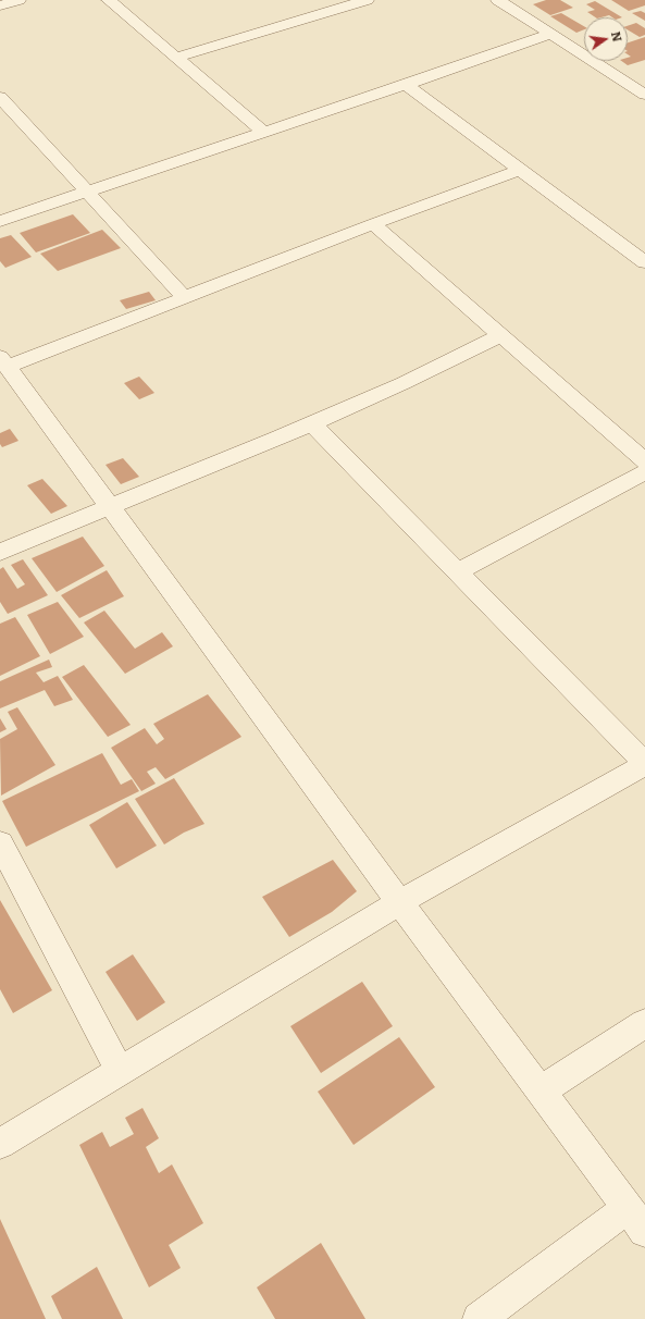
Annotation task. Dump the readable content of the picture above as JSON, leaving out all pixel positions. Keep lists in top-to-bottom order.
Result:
{
  "north": "right"
}
